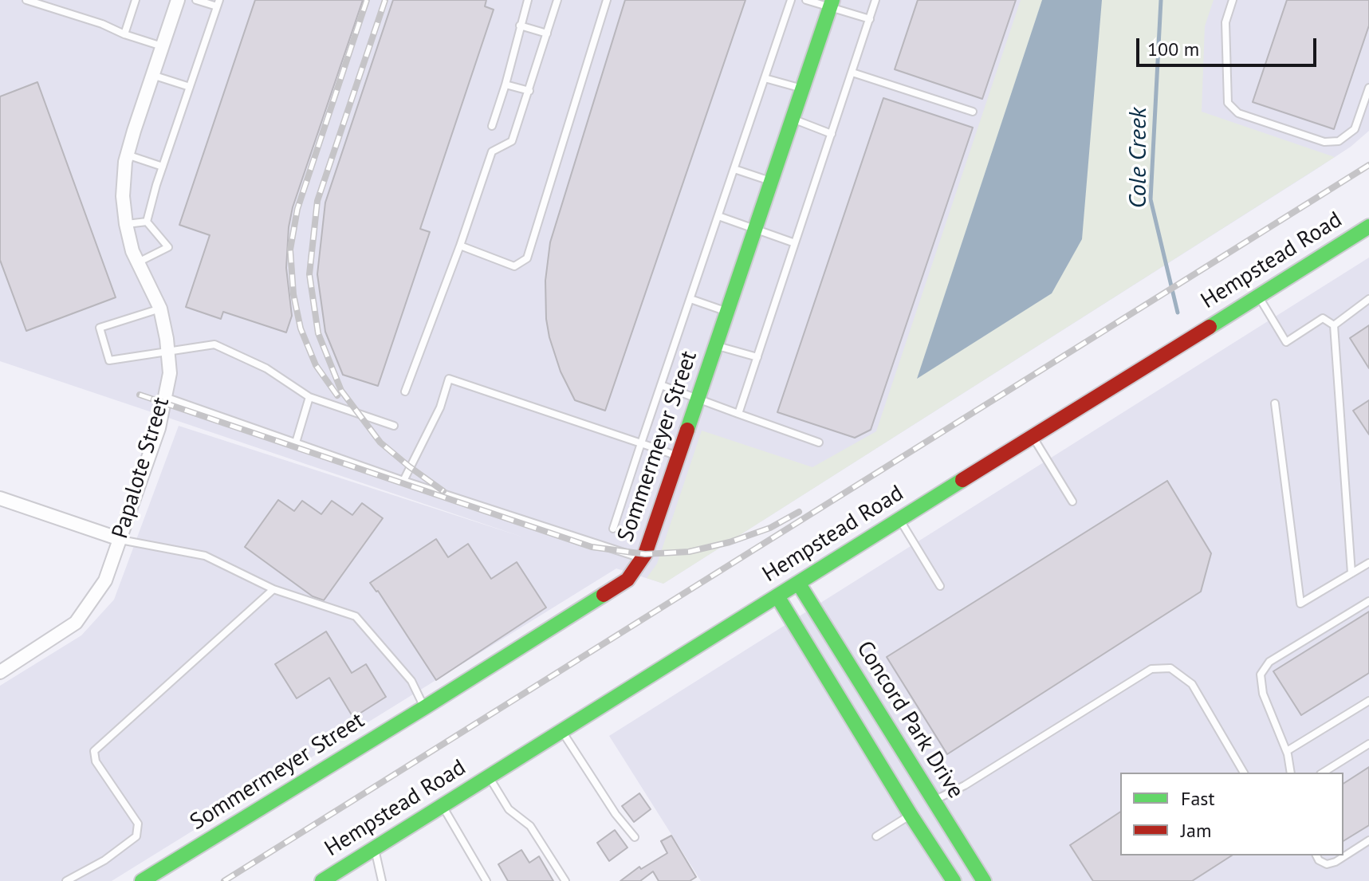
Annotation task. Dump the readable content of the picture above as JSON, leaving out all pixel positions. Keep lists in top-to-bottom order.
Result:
{
  "streets": {
    "street": [
      "Hempstead Road",
      "Sommermeyer Street",
      "Papalote Street",
      "Concord Park Drive"
    ]
  },
  "crossings": [
    ["Hempstead Road", "Concord Park Drive"]
  ],
  "water": ["Cole Creek"],
  "legend": ["Fast", "Jam"],
  "scale_bar": "100 m"
}
